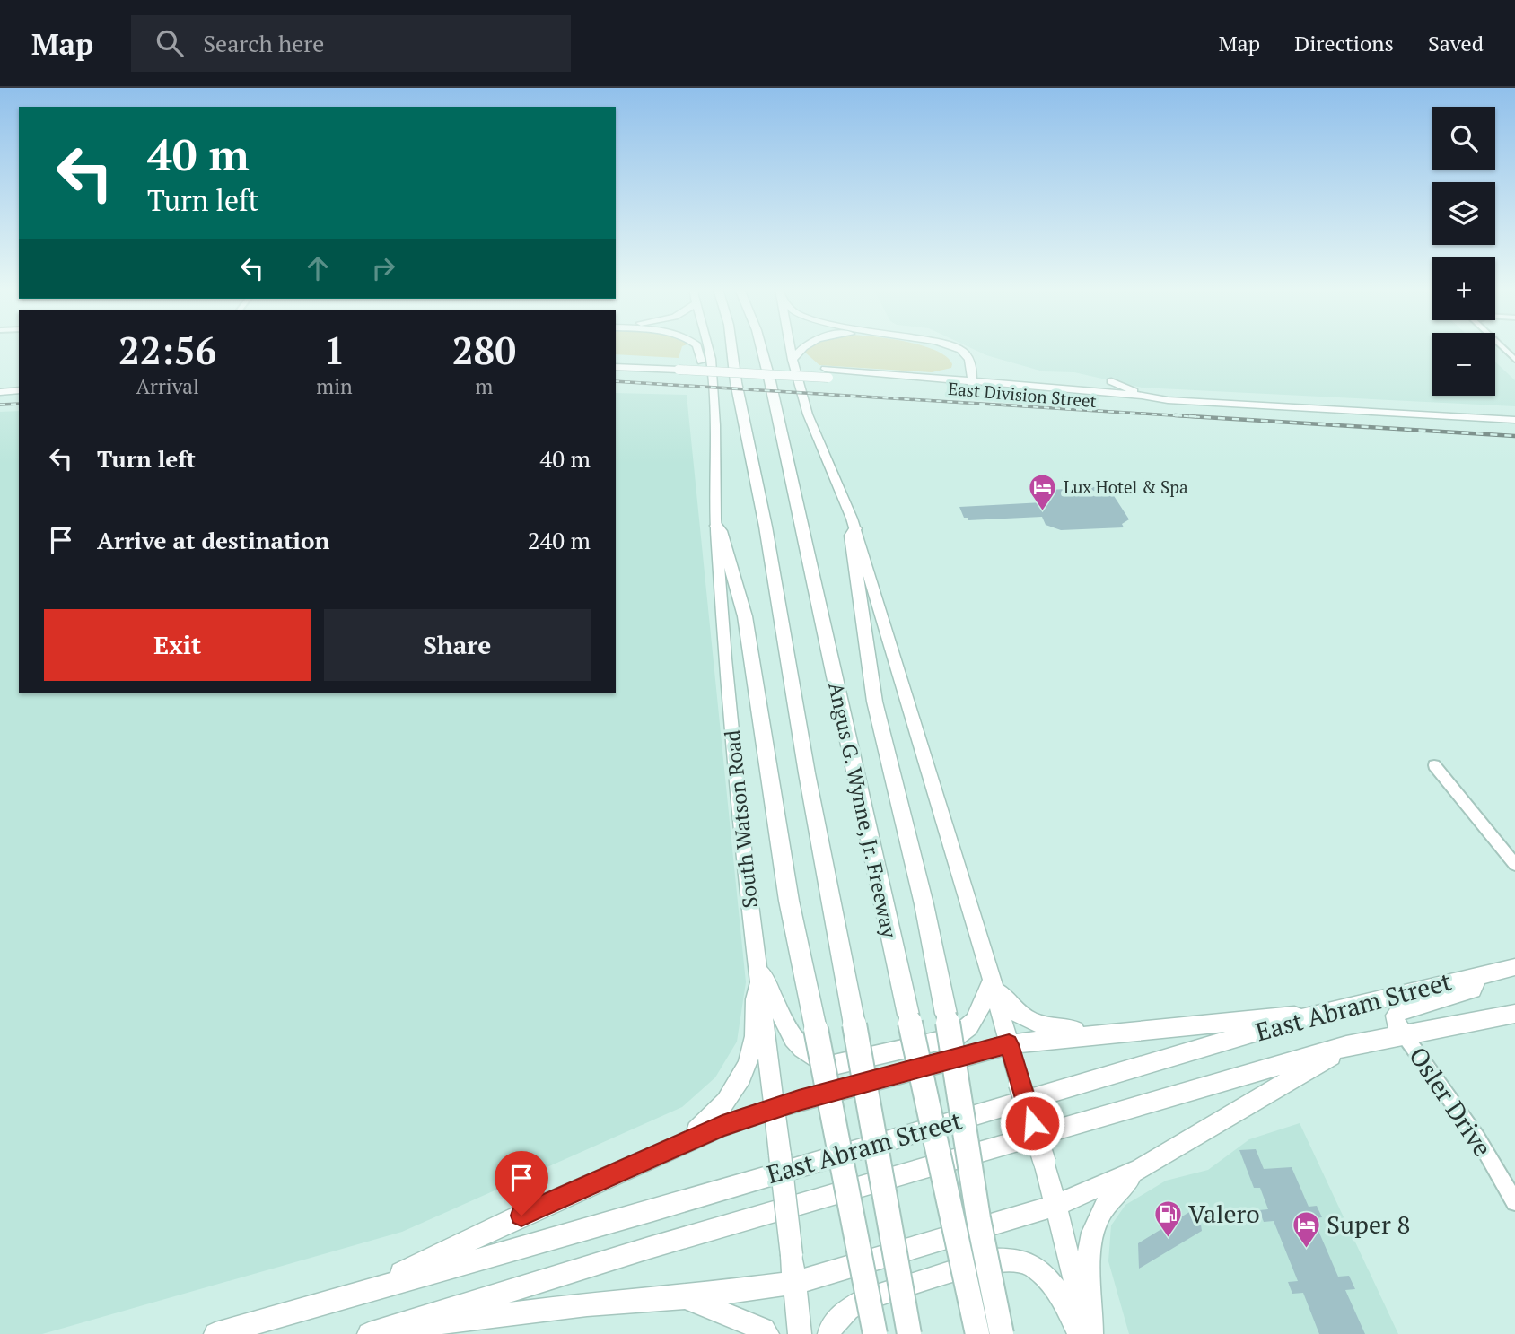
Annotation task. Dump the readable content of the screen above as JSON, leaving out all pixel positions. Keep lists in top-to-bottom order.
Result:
{
  "streets": {
    "highway": ["Angus G. Wynne, Jr. Freeway"],
    "main road": ["East Division Street", "South Watson Road", "East Abram Street"],
    "street": ["Osler Drive"]
  },
  "crossings": [
    ["East Abram Street", "Osler Drive"]
  ],
  "places": {
    "hotel": ["Lux Hotel & Spa", "Super 8"],
    "fuel station": ["Valero"]
  },
  "page": {
    "header": "Map",
    "search": "Search here",
    "nav": ["Map", "Directions", "Saved"],
    "map_buttons": ["+", "−"],
    "turn": ["40 m", "Turn left"],
    "eta": [
      "22:56",
      "Arrival",
      "1",
      "min",
      "280",
      "m"
    ],
    "list": [
      {
        "name": "Turn left",
        "value": "40 m"
      },
      {
        "name": "Arrive at destination",
        "value": "240 m"
      }
    ],
    "buttons": ["Exit", "Share"]
  }
}
